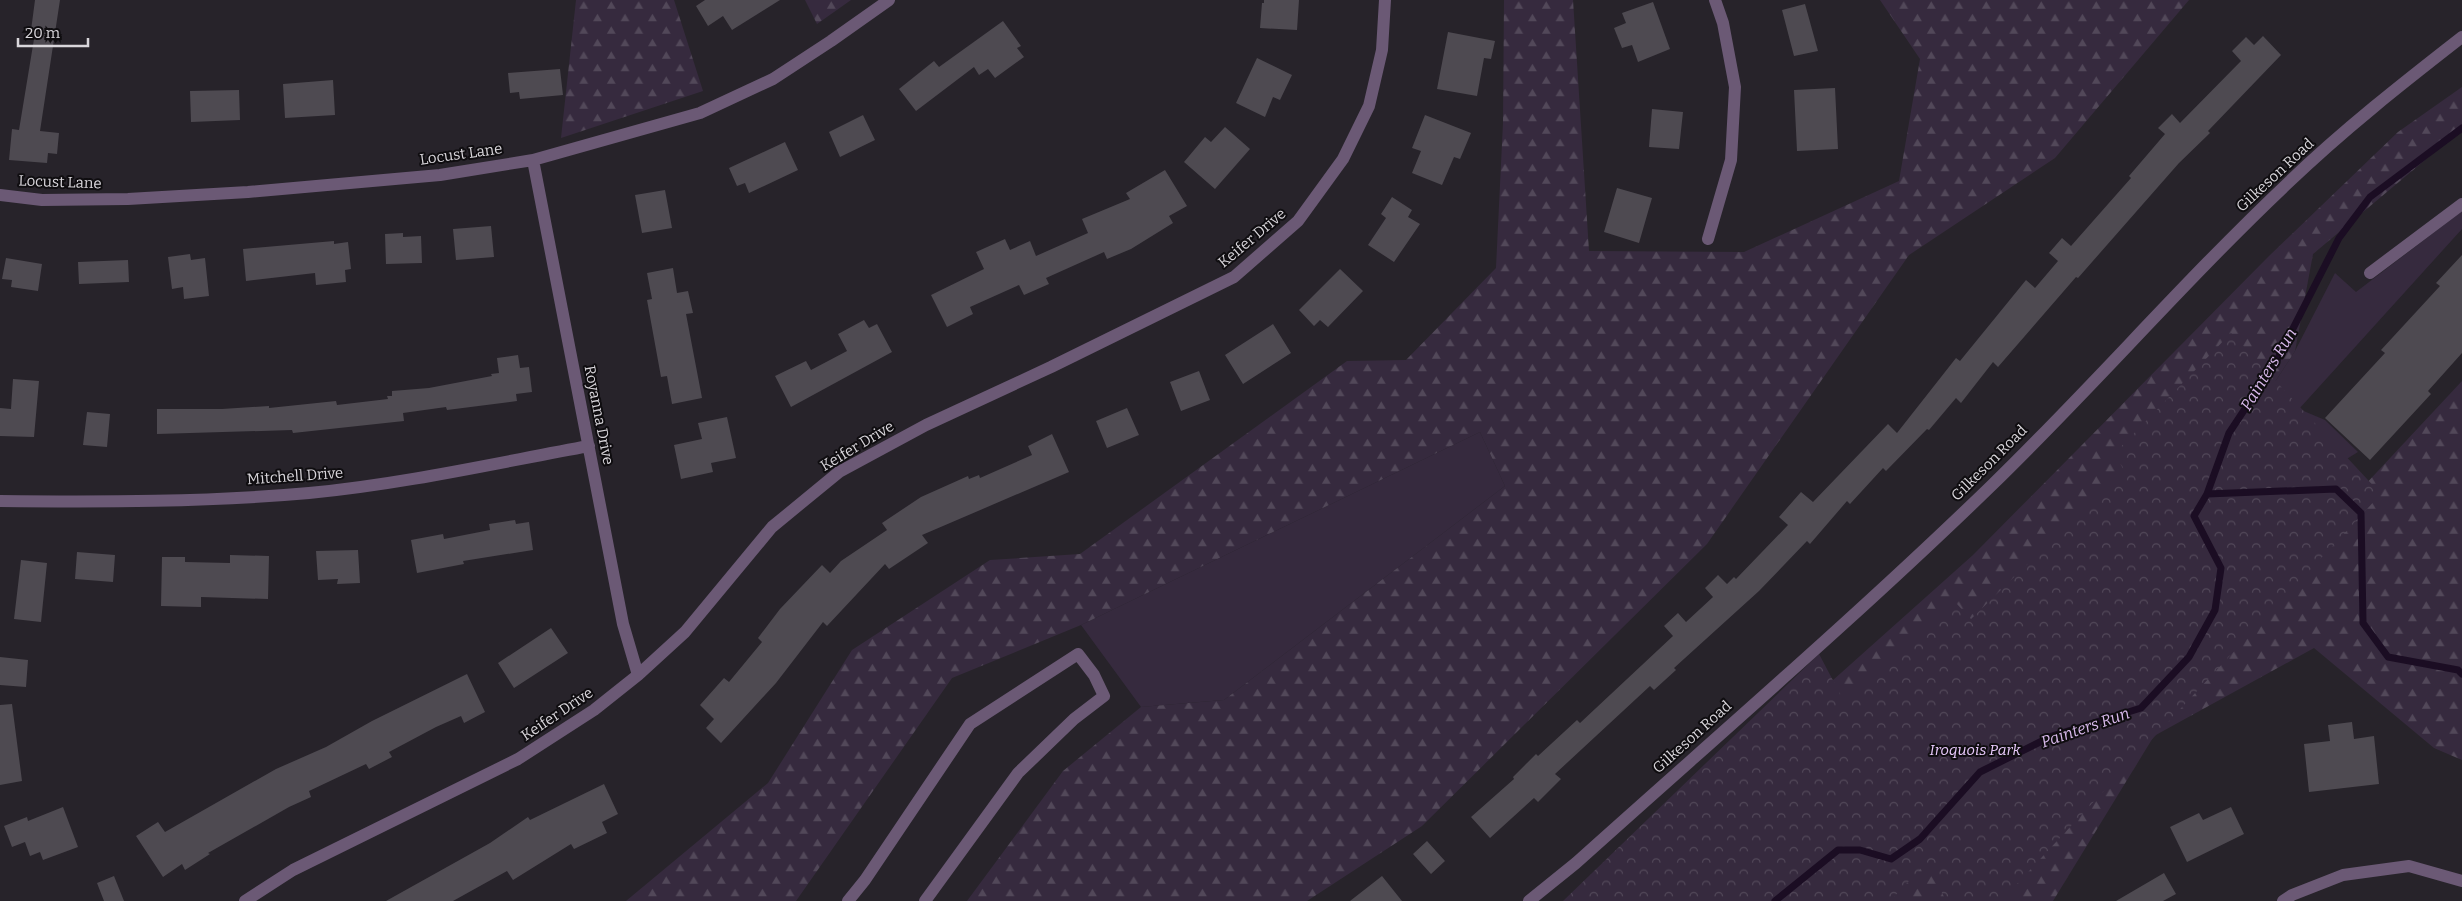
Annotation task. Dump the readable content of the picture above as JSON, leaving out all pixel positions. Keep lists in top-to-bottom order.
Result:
{
  "streets": {
    "street": [
      "Locust Lane",
      "Gilkeson Road",
      "Keifer Drive",
      "Royanna Drive",
      "Mitchell Drive"
    ]
  },
  "crossings": [
    ["Locust Lane", "Royanna Drive"],
    ["Keifer Drive", "Royanna Drive"],
    ["Royanna Drive", "Mitchell Drive"]
  ],
  "water": ["Painters Run"],
  "parks": ["Iroquois Park"],
  "scale_bar": "20 m"
}
